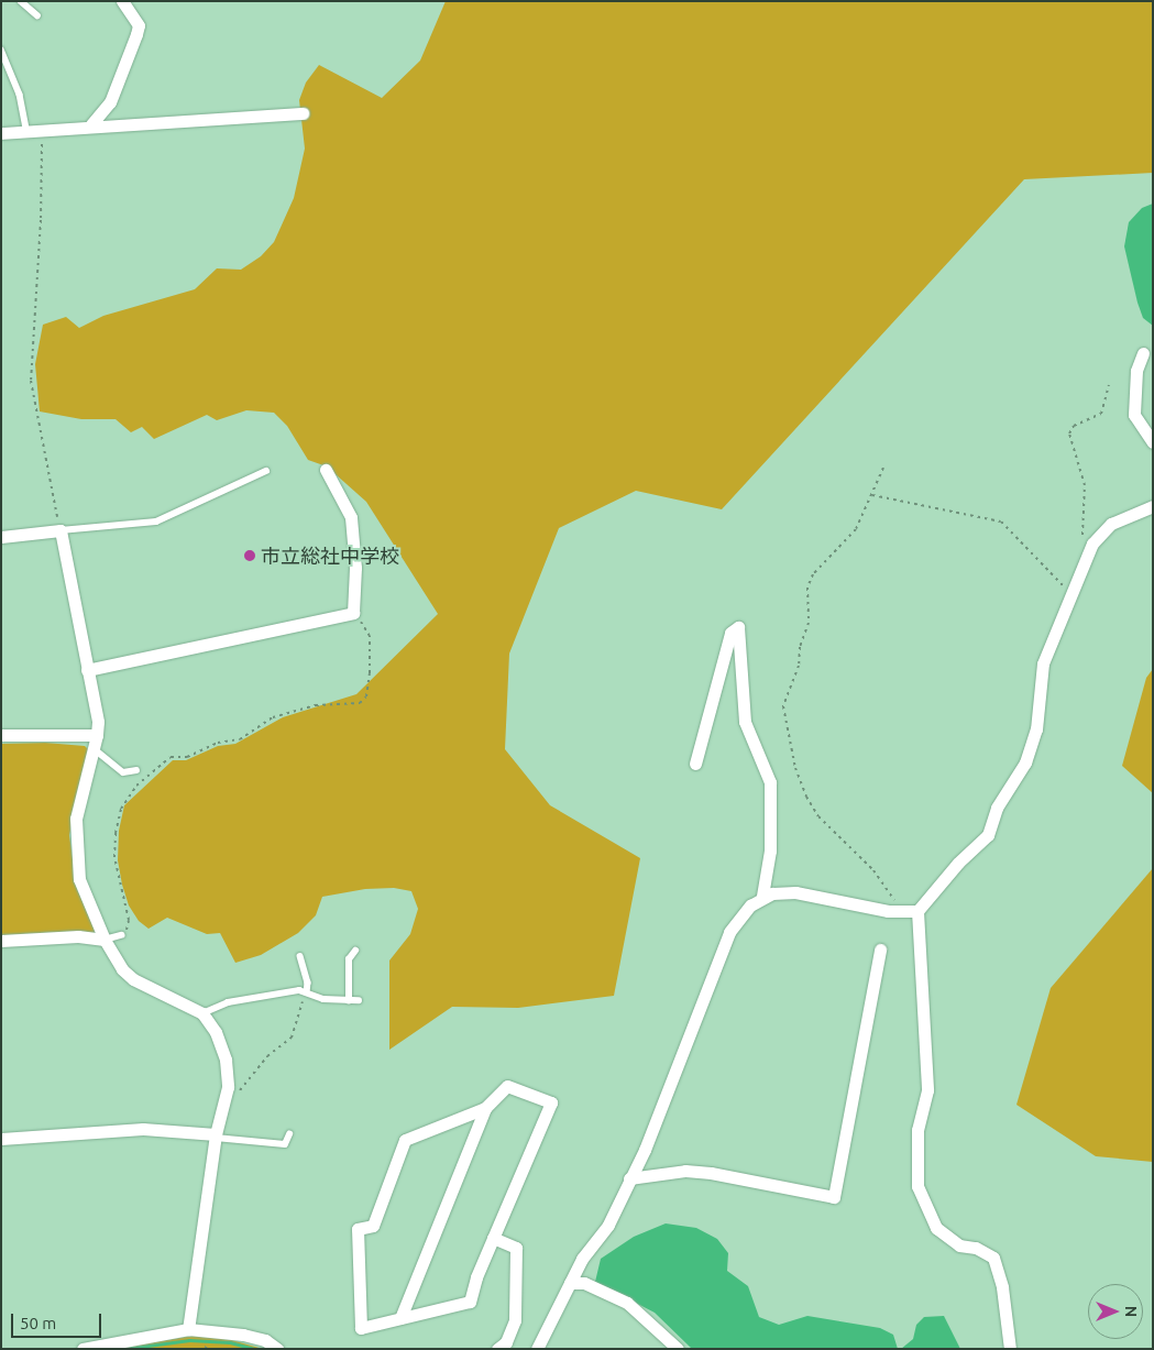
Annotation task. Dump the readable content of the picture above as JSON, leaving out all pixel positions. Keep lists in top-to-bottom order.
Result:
{
  "places": ["市立総社中学校"],
  "scale_bar": "50 m",
  "north": "right"
}
